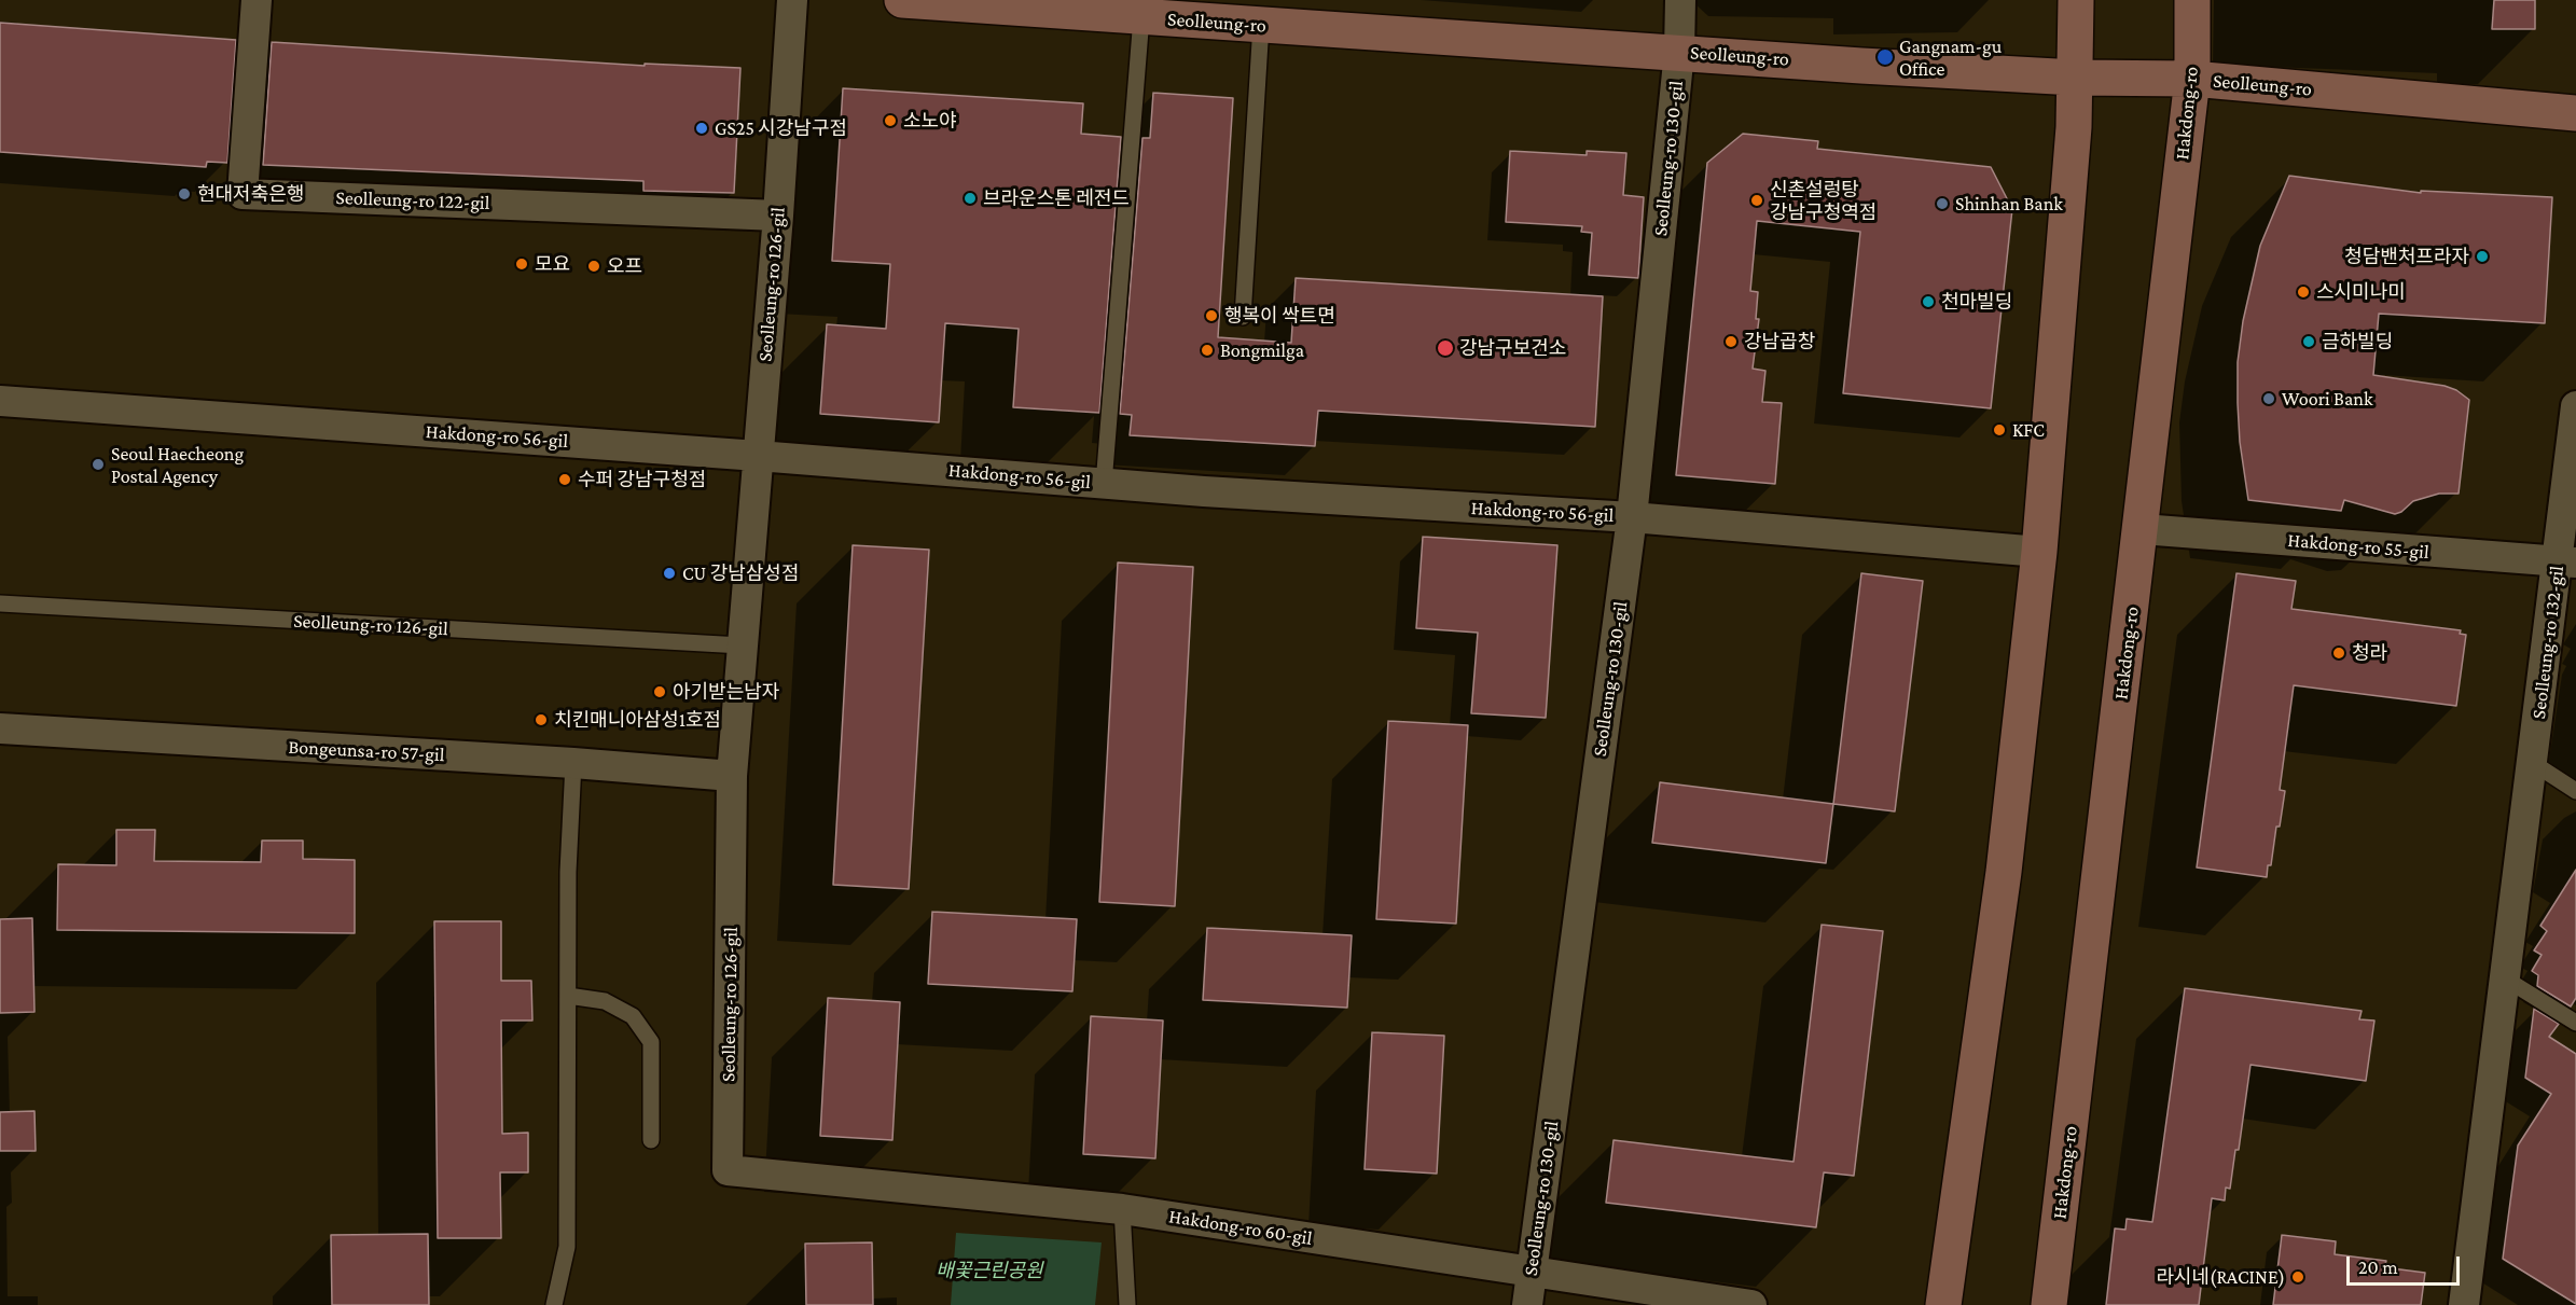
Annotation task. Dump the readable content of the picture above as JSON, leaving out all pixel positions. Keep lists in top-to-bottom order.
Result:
{
  "streets": {
    "main road": ["Seolleung-ro", "Hakdong-ro"],
    "street": [
      "Seolleung-ro 130-gil",
      "Seolleung-ro 122-gil",
      "Seolleung-ro 126-gil",
      "Hakdong-ro 56-gil",
      "Hakdong-ro 55-gil",
      "Seolleung-ro 132-gil",
      "Bongeunsa-ro 57-gil",
      "Hakdong-ro 60-gil"
    ]
  },
  "crossings": [
    ["Seolleung-ro", "Hakdong-ro"],
    ["Seolleung-ro", "Seolleung-ro 130-gil"],
    ["Hakdong-ro", "Hakdong-ro 55-gil"],
    ["Seolleung-ro 130-gil", "Hakdong-ro 56-gil"],
    ["Seolleung-ro 130-gil", "Hakdong-ro 60-gil"],
    ["Seolleung-ro 122-gil", "Seolleung-ro 126-gil"],
    ["Seolleung-ro 126-gil", "Hakdong-ro 56-gil"],
    ["Seolleung-ro 126-gil", "Bongeunsa-ro 57-gil"],
    ["Seolleung-ro 126-gil", "Hakdong-ro 60-gil"],
    ["Hakdong-ro 55-gil", "Seolleung-ro 132-gil"]
  ],
  "parks": ["배꽃근린공원"],
  "places": [
    "Gangnam-gu Office",
    "소노야",
    "GS25 시강남구점",
    "현대저축은행",
    "브라운스톤 레전드",
    "신촌설렁탕 강남구청역점",
    "Shinhan Bank",
    "청담밴처프라자",
    "모요",
    "오프",
    "스시미나미",
    "천마빌딩",
    "행복이 싹트면",
    "강남곱창",
    "금하빌딩",
    "강남구보건소",
    "Bongmilga",
    "Woori Bank",
    "KFC",
    "Seoul Haecheong Postal Agency",
    "수퍼 강남구청점",
    "CU 강남삼성점",
    "청라",
    "아기받는남자",
    "치킨매니아삼성1호점",
    "라시네(RACINE)"
  ],
  "scale_bar": "20 m"
}
